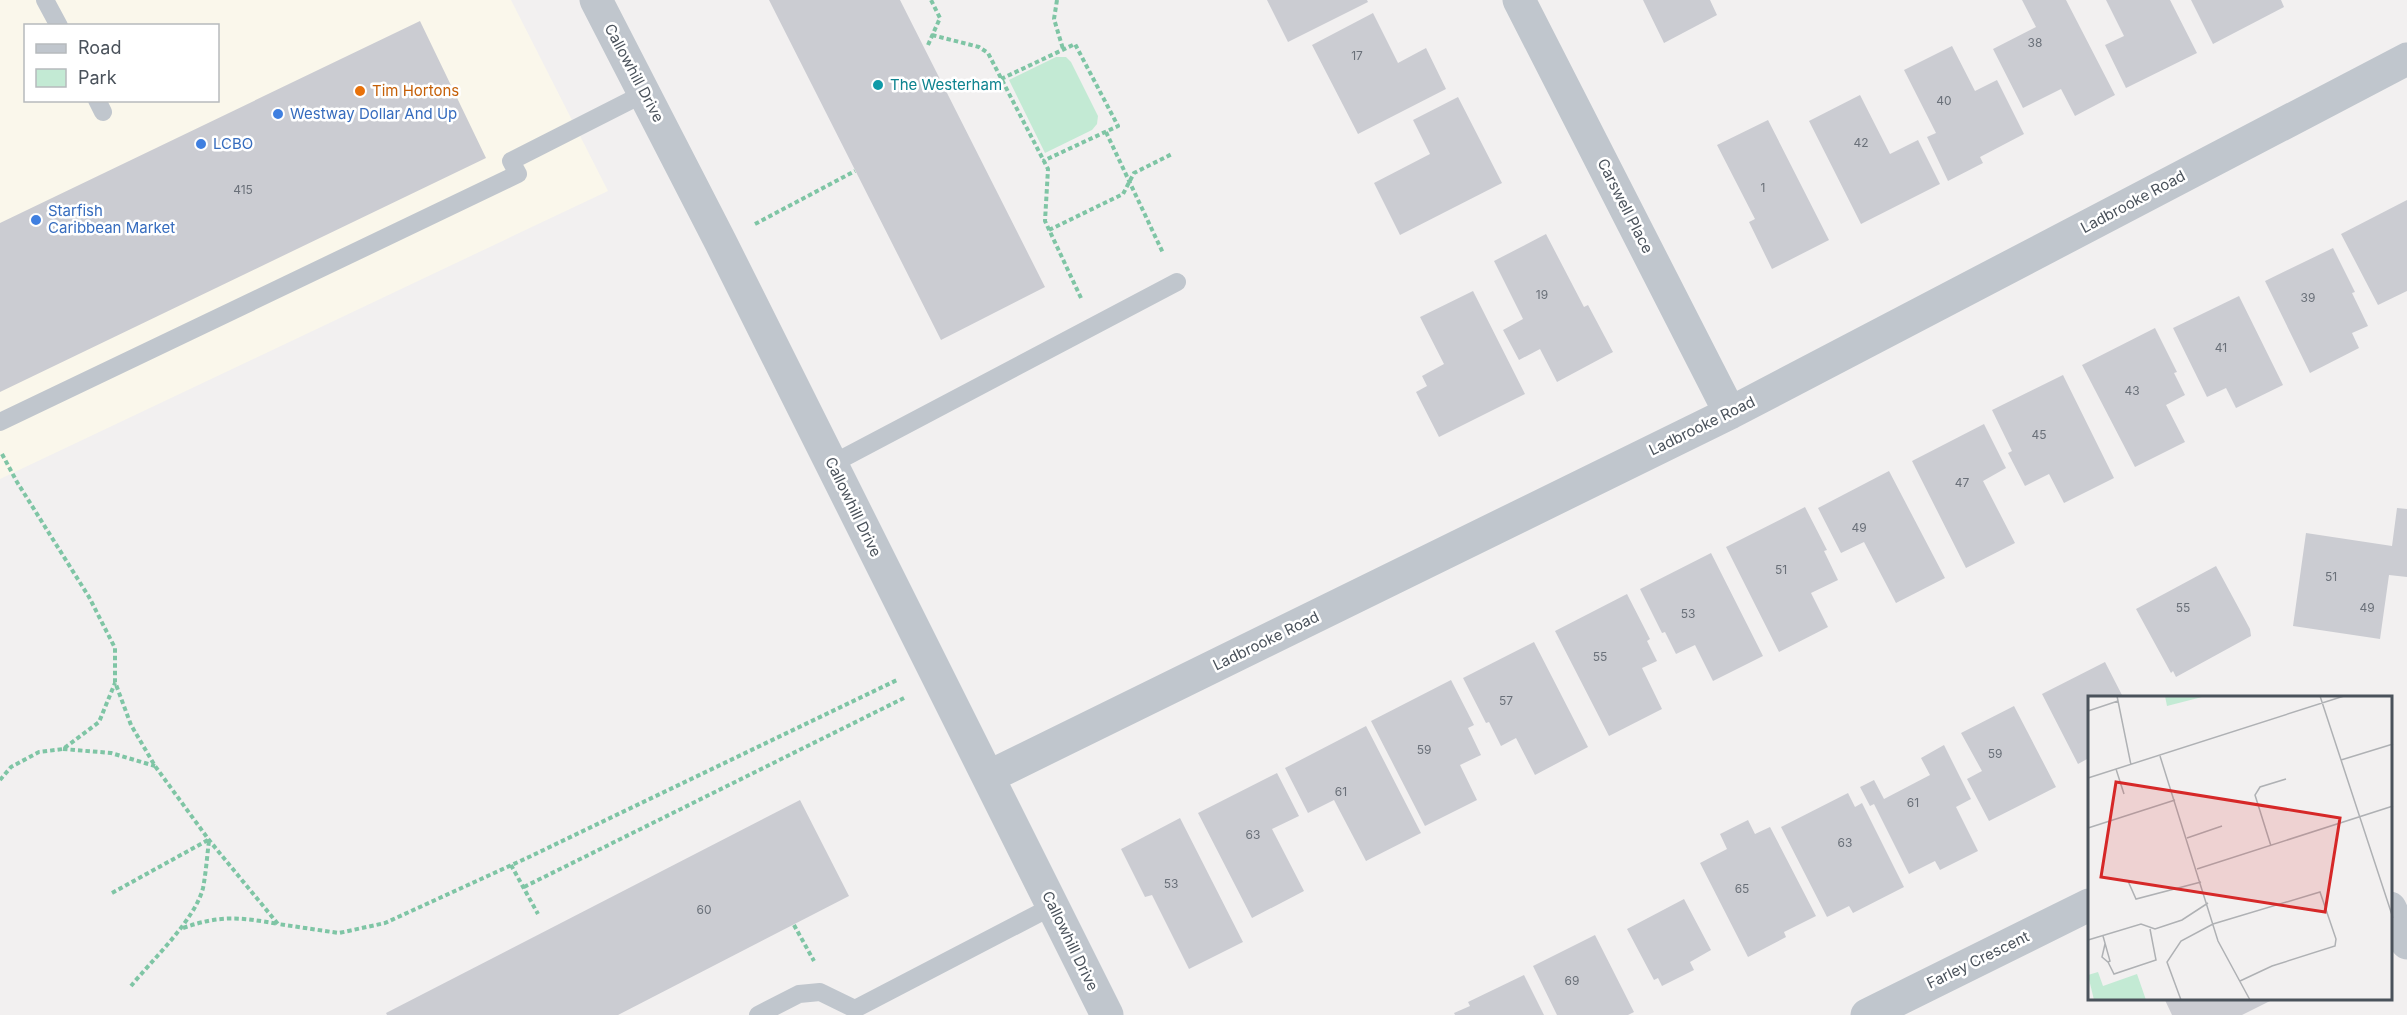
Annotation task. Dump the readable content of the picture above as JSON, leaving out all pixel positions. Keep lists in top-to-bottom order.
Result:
{
  "streets": {
    "street": [
      "Callowhill Drive",
      "Ladbrooke Road",
      "Carswell Place",
      "Farley Crescent"
    ]
  },
  "crossings": [
    ["Callowhill Drive", "Ladbrooke Road"],
    ["Ladbrooke Road", "Carswell Place"]
  ],
  "places": [
    "The Westerham",
    "Tim Hortons",
    "Westway Dollar And Up",
    "LCBO",
    "Starfish Caribbean Market"
  ],
  "house_numbers": [
    "38",
    "17",
    "40",
    "42",
    "1",
    "415",
    "19",
    "39",
    "41",
    "43",
    "45",
    "47",
    "49",
    "51",
    "51",
    "55",
    "49",
    "53",
    "55",
    "57",
    "59",
    "59",
    "61",
    "61",
    "63",
    "63",
    "53",
    "65",
    "60",
    "69"
  ],
  "legend": ["Road", "Park"]
}
